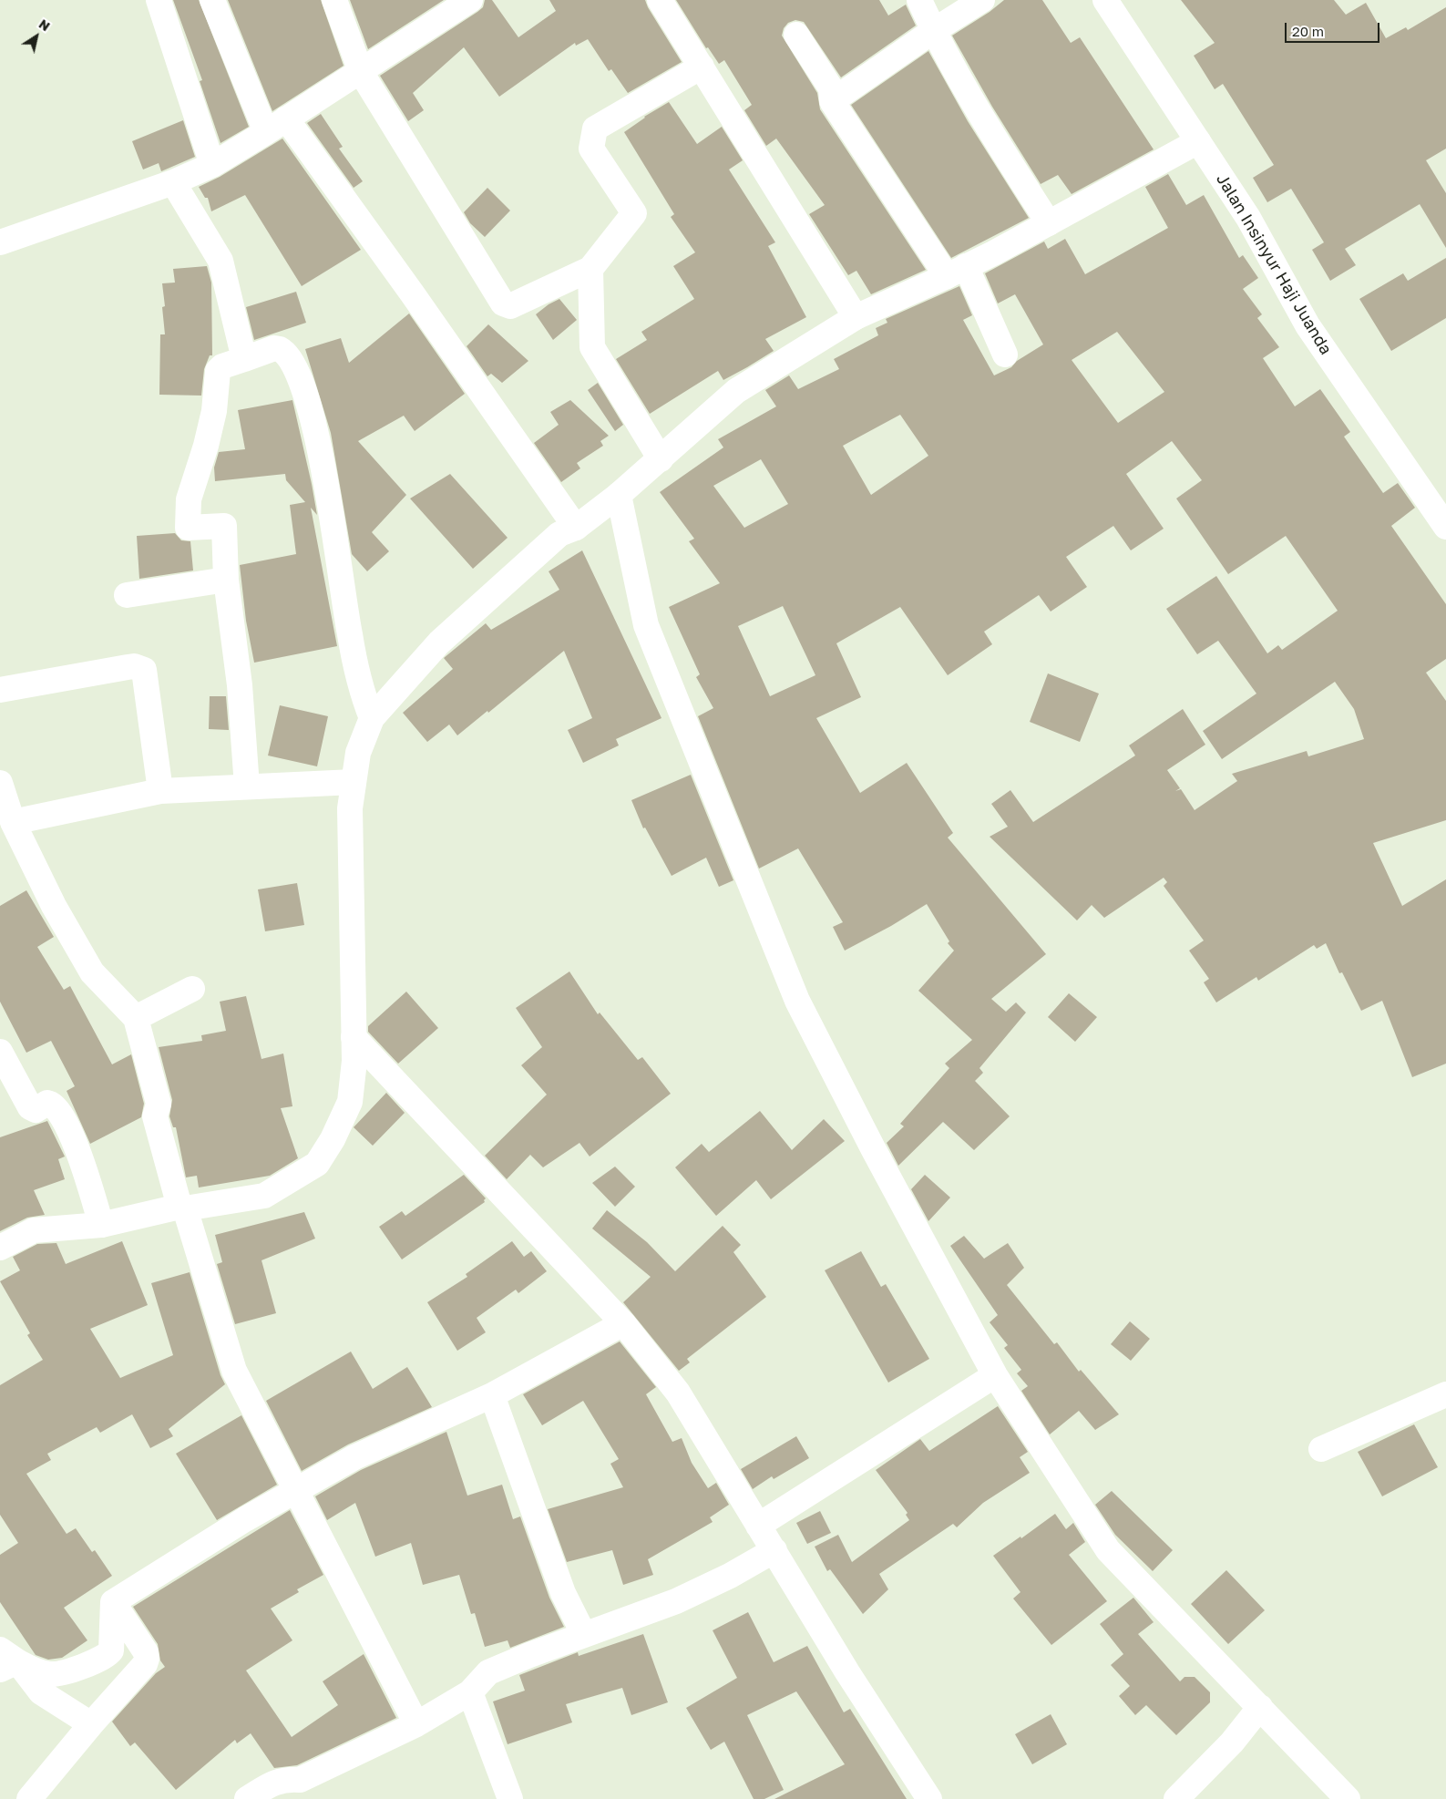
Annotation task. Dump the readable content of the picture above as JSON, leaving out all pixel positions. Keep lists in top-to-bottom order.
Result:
{
  "streets": {
    "street": ["Jalan Insinyur Haji Juanda"]
  },
  "scale_bar": "20 m",
  "north": "top right"
}
